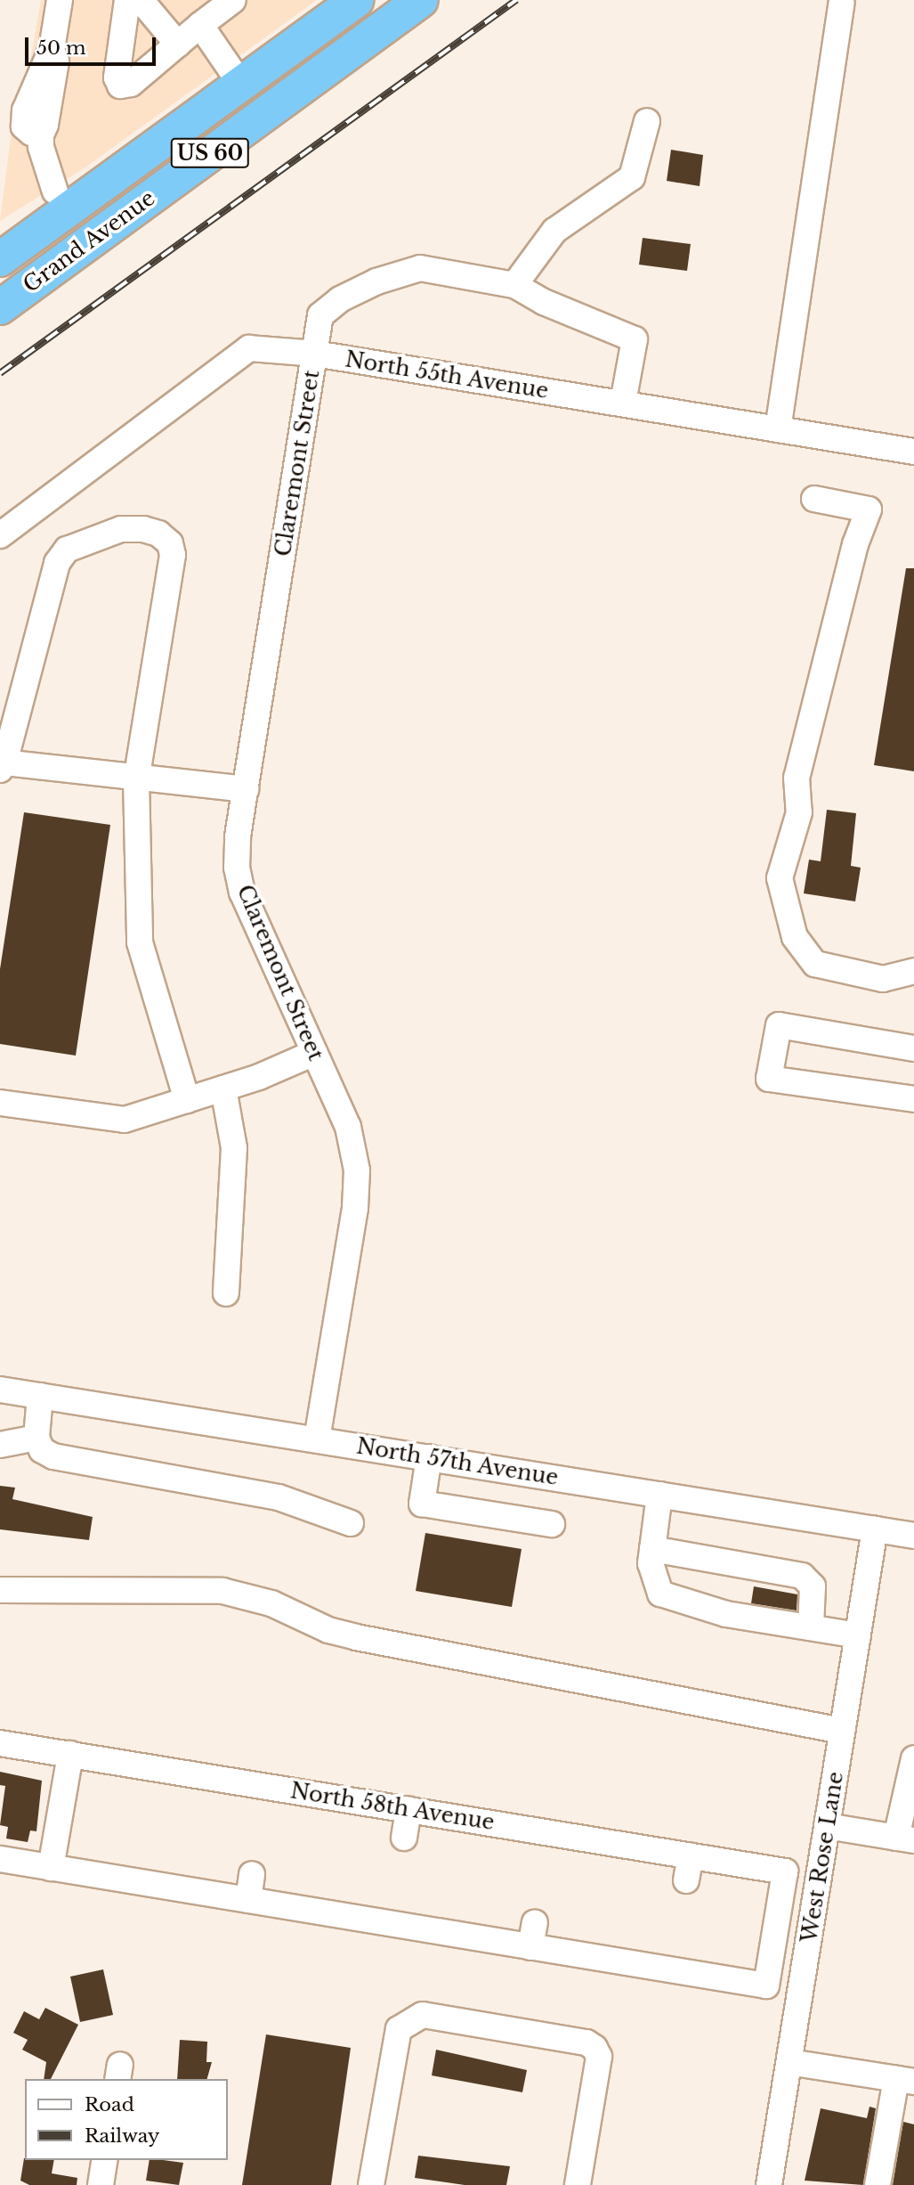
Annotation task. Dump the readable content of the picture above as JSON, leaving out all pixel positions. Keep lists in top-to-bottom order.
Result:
{
  "streets": {
    "highway": ["US 60", "Grand Avenue"],
    "street": [
      "North 55th Avenue",
      "Claremont Street",
      "North 57th Avenue",
      "North 58th Avenue",
      "West Rose Lane"
    ]
  },
  "crossings": [
    ["North 55th Avenue", "Claremont Street"],
    ["Claremont Street", "North 57th Avenue"],
    ["North 57th Avenue", "West Rose Lane"]
  ],
  "legend": ["Road", "Railway"],
  "scale_bar": "50 m"
}
